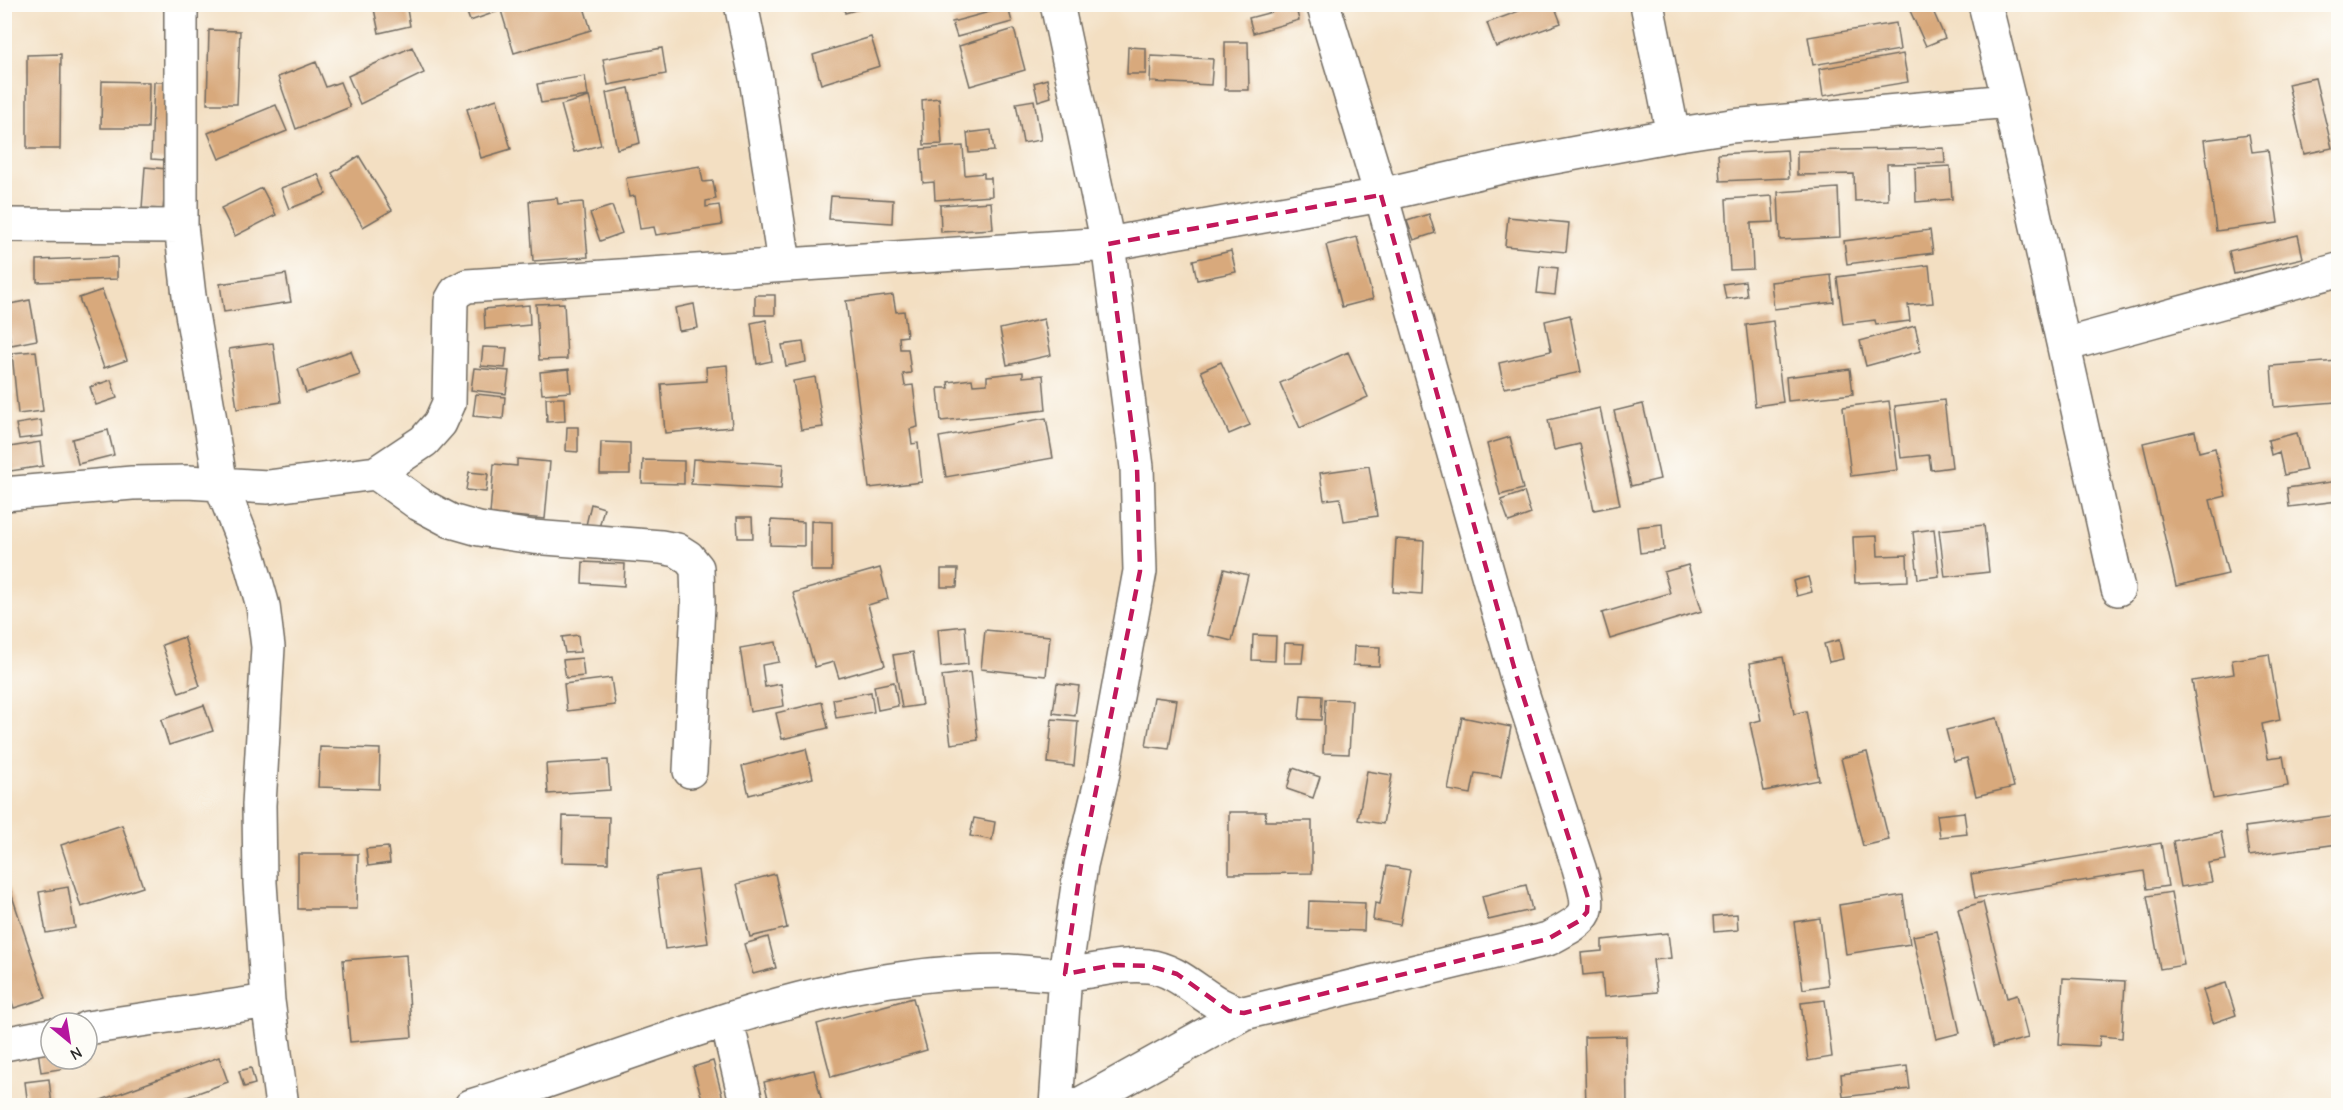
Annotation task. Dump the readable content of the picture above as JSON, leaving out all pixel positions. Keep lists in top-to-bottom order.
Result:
{
  "north": "bottom right"
}
